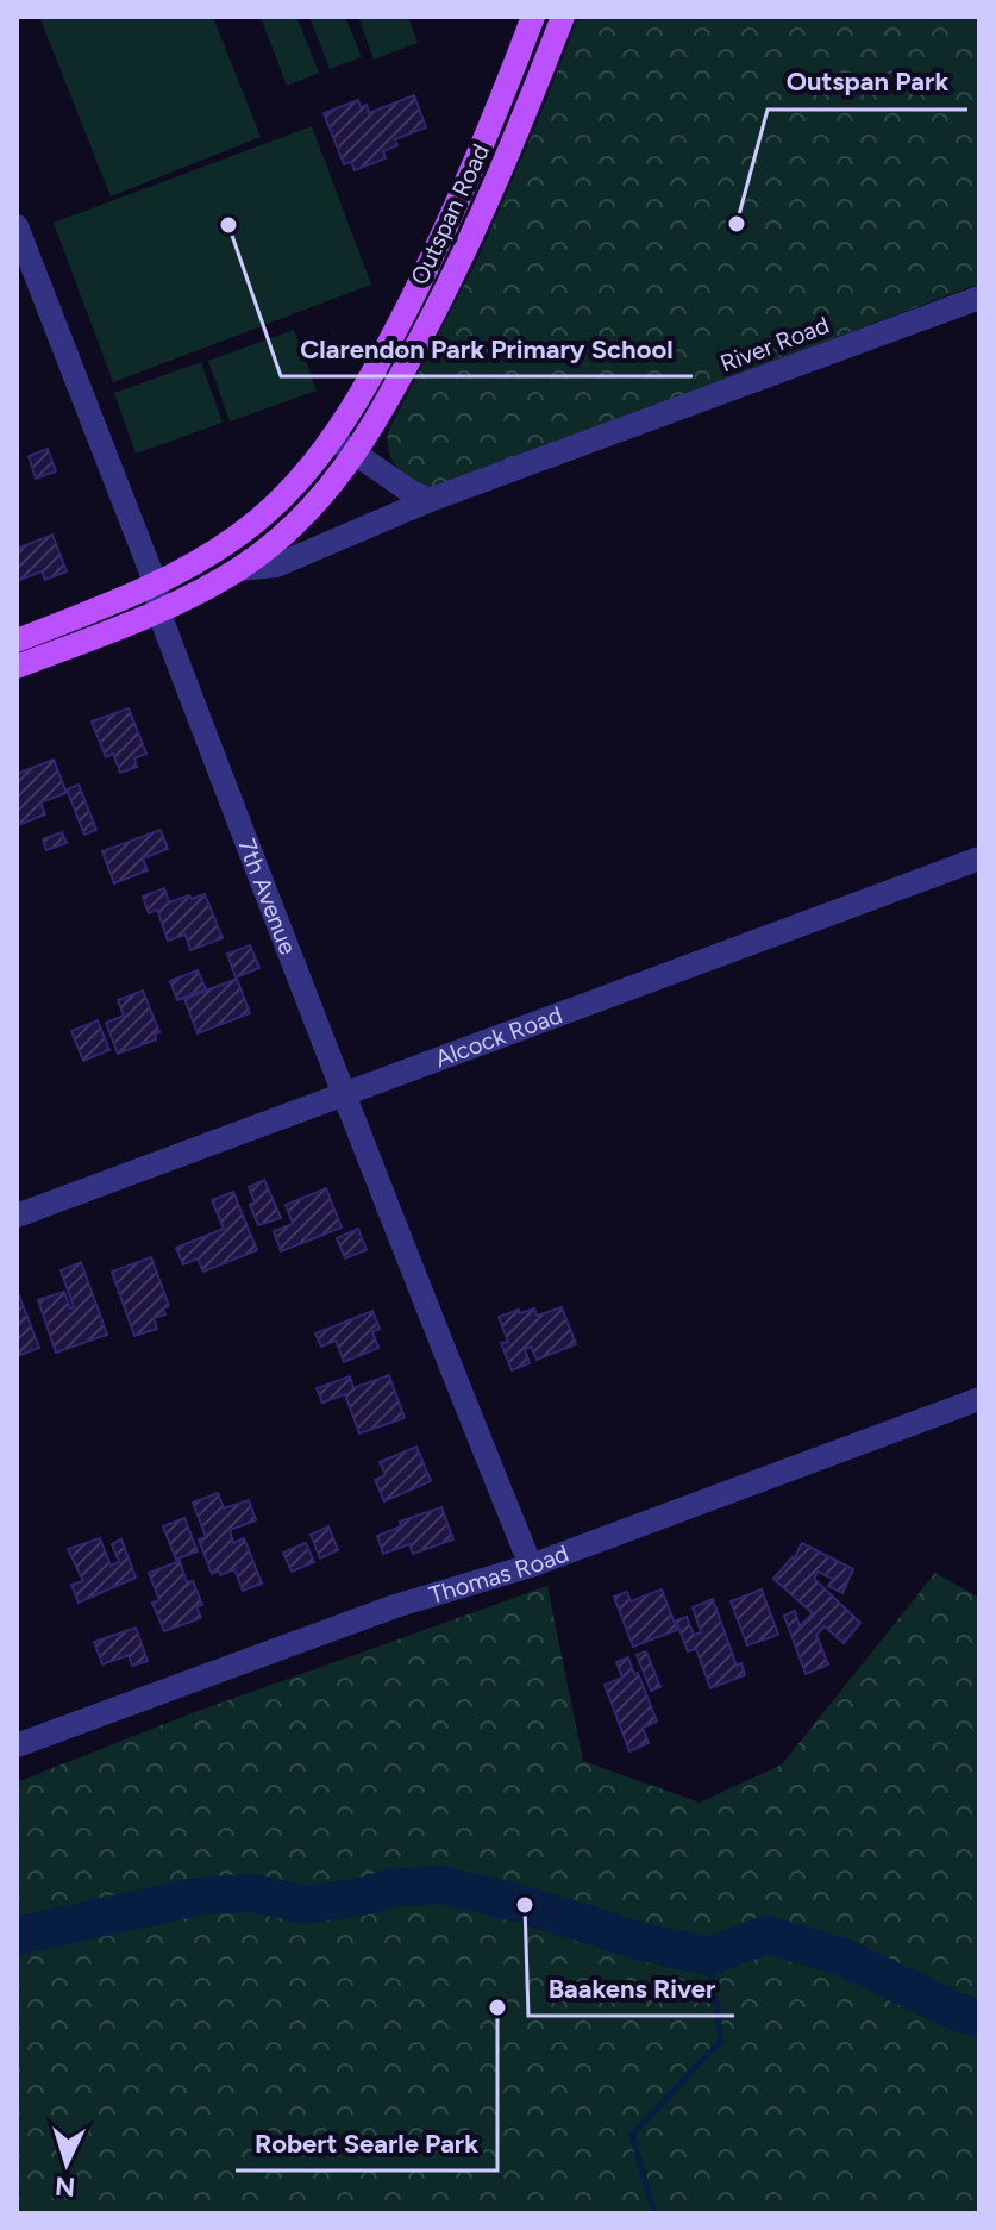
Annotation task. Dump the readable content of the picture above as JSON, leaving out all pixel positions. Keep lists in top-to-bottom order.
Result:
{
  "streets": {
    "main road": ["Outspan Road"],
    "street": [
      "River Road",
      "7th Avenue",
      "Alcock Road",
      "Thomas Road"
    ]
  },
  "crossings": [
    ["Outspan Road", "River Road"],
    ["Outspan Road", "7th Avenue"],
    ["7th Avenue", "Alcock Road"],
    ["7th Avenue", "Thomas Road"]
  ],
  "places": [
    "Outspan Park",
    "Clarendon Park Primary School",
    "Baakens River",
    "Robert Searle Park"
  ],
  "north": "bottom"
}
